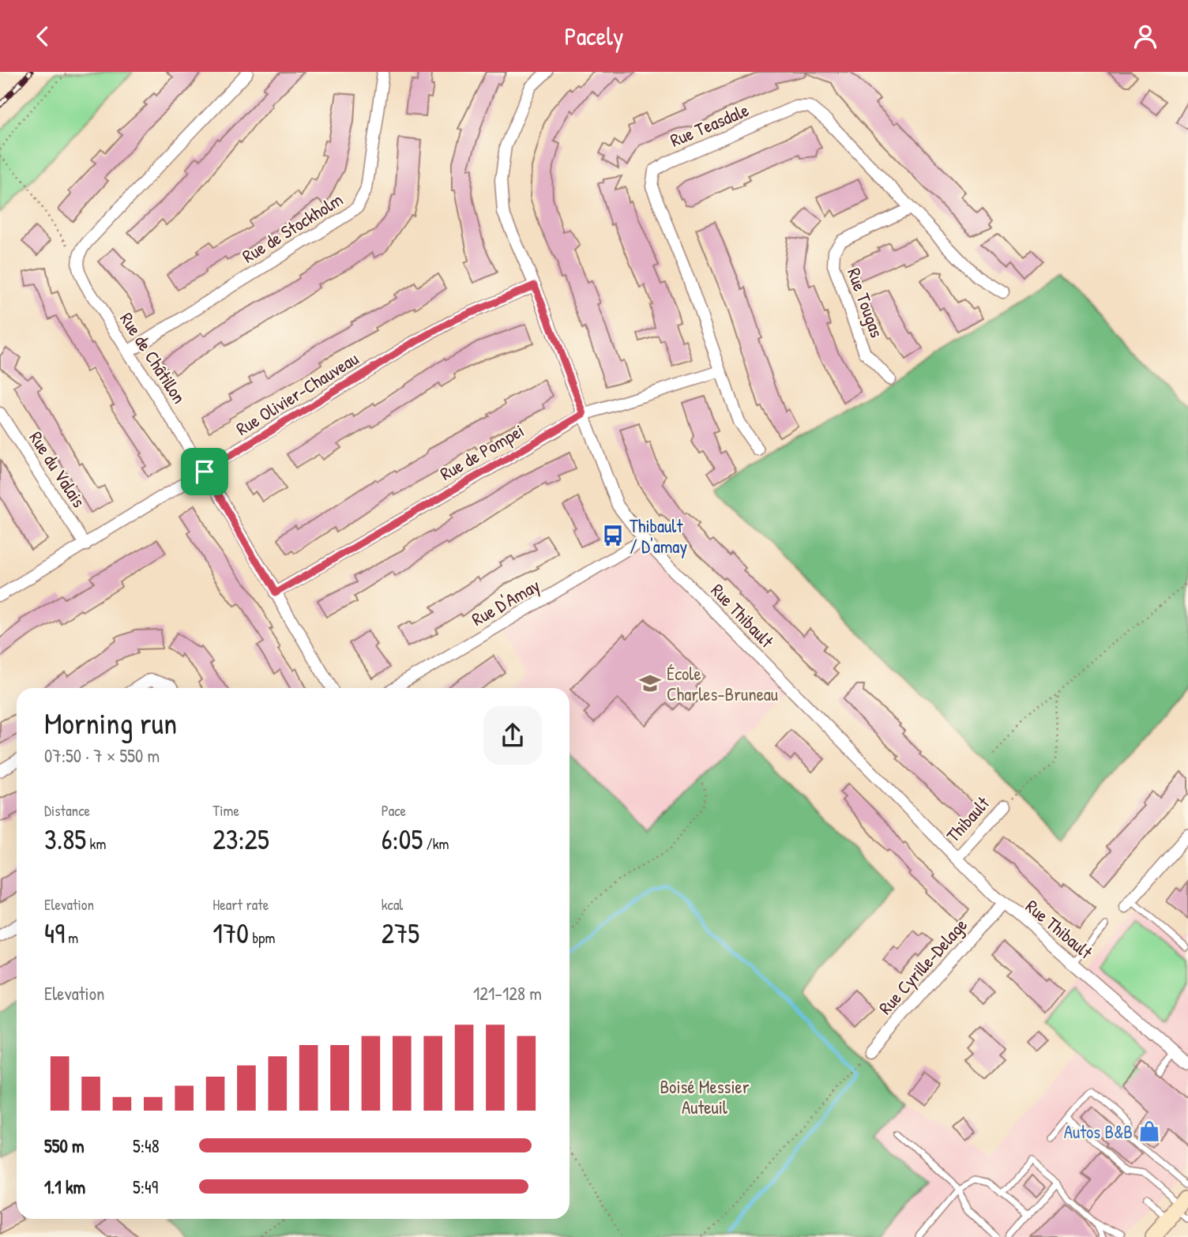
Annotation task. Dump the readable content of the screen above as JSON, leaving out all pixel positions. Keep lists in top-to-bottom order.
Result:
{
  "streets": {
    "street": [
      "Rue Teasdale",
      "Rue de Stockholm",
      "Rue Tougas",
      "Rue de Châtillon",
      "Rue Olivier-Chauveau",
      "Rue de Pompei",
      "Rue du Valais",
      "Rue D'Amay",
      "Rue Thibault",
      "Thibault",
      "Rue Cyrille-Delage"
    ]
  },
  "crossings": [
    ["Rue Teasdale", "Rue Tougas"],
    ["Rue Teasdale", "Rue de Pompei"],
    ["Rue de Stockholm", "Rue de Châtillon"],
    ["Rue de Châtillon", "Rue Olivier-Chauveau"],
    ["Rue de Châtillon", "Rue de Pompei"],
    ["Rue Olivier-Chauveau", "Rue du Valais"],
    ["Rue Olivier-Chauveau", "Rue Thibault"],
    ["Rue de Pompei", "Rue Thibault"],
    ["Rue D'Amay", "Rue Thibault"],
    ["Rue Thibault", "Thibault"],
    ["Rue Thibault", "Rue Cyrille-Delage"]
  ],
  "parks": ["Boisé Messier Auteuil"],
  "places": {
    "bus stop": ["Thibault / D'amay"],
    "school or university": ["École Charles-Bruneau"],
    "shop": ["Autos B&B"]
  },
  "page": {
    "header": "Pacely",
    "heading": ["Morning run", "07:50 · 7 × 550 m"],
    "stats": [
      ["Distance", "3.85 km"],
      ["Time", "23:25"],
      ["Pace", "6:05 /km"],
      ["Elevation", "49 m"],
      ["Heart rate", "170 bpm"],
      ["kcal", "275"]
    ],
    "chart": ["Elevation", "121–128 m"],
    "list": [
      {
        "name": "550 m",
        "note": "5:48"
      },
      {
        "name": "1.1 km",
        "note": "5:49"
      }
    ]
  }
}
